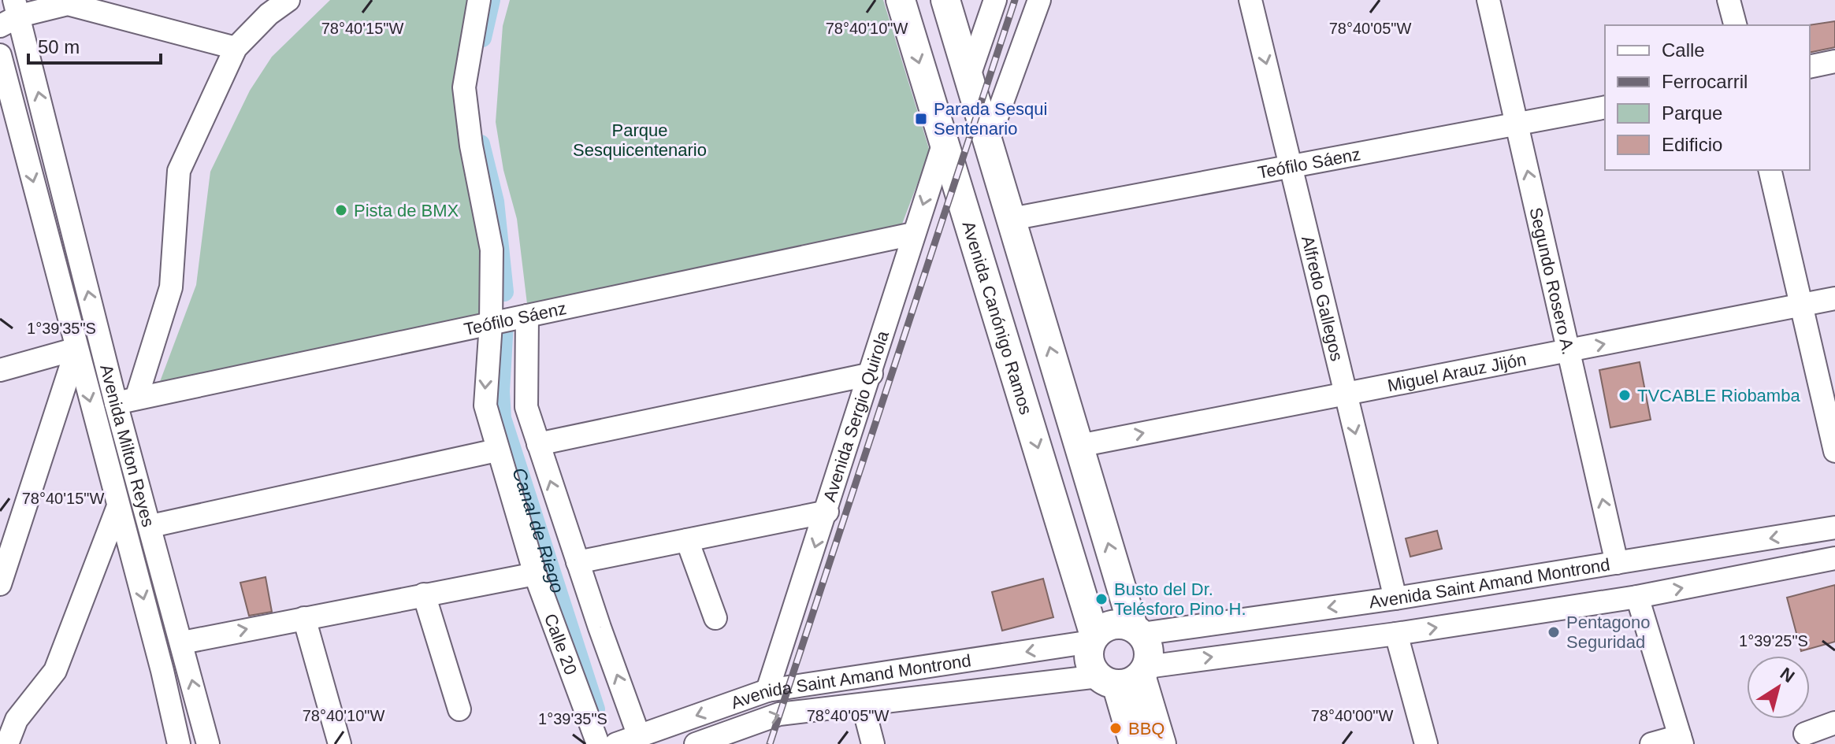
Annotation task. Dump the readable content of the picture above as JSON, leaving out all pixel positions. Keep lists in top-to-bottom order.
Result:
{
  "streets": {
    "main road": ["Avenida Canónigo Ramos"],
    "street": [
      "Teófilo Sáenz",
      "Segundo Rosero A.",
      "Alfredo Gallegos",
      "Miguel Arauz Jijón",
      "Avenida Sergio Quirola",
      "Avenida Milton Reyes",
      "Avenida Saint Amand Montrond",
      "Calle 20"
    ]
  },
  "crossings": [
    ["Teófilo Sáenz", "Segundo Rosero A."],
    ["Teófilo Sáenz", "Alfredo Gallegos"],
    ["Teófilo Sáenz", "Avenida Canónigo Ramos"],
    ["Teófilo Sáenz", "Avenida Sergio Quirola"],
    ["Teófilo Sáenz", "Avenida Milton Reyes"],
    ["Teófilo Sáenz", "Calle 20"],
    ["Segundo Rosero A.", "Miguel Arauz Jijón"],
    ["Segundo Rosero A.", "Avenida Saint Amand Montrond"],
    ["Alfredo Gallegos", "Miguel Arauz Jijón"],
    ["Alfredo Gallegos", "Avenida Saint Amand Montrond"],
    ["Avenida Canónigo Ramos", "Miguel Arauz Jijón"],
    ["Avenida Canónigo Ramos", "Avenida Sergio Quirola"],
    ["Avenida Canónigo Ramos", "Avenida Saint Amand Montrond"],
    ["Avenida Sergio Quirola", "Avenida Saint Amand Montrond"]
  ],
  "one_way": [
    "Segundo Rosero A.",
    "Alfredo Gallegos",
    "Miguel Arauz Jijón",
    "Avenida Sergio Quirola"
  ],
  "water": ["Canal de Riego"],
  "parks": ["Parque Sesquicentenario"],
  "places": {
    "transit": ["Parada Sesqui Sentenario"],
    "other": [
      "Pista de BMX",
      "TVCABLE Riobamba",
      "Busto del Dr. Telésforo Pino H.",
      "Pentagono Seguridad",
      "BBQ"
    ]
  },
  "legend": [
    "Calle",
    "Ferrocarril",
    "Parque",
    "Edificio"
  ],
  "scale_bar": "50 m",
  "north": "top right",
  "coordinates": [
    "78°40'15\"W",
    "78°40'10\"W",
    "78°40'05\"W",
    "1°39'35\"S",
    "1°39'25\"S",
    "78°40'00\"W"
  ]
}
